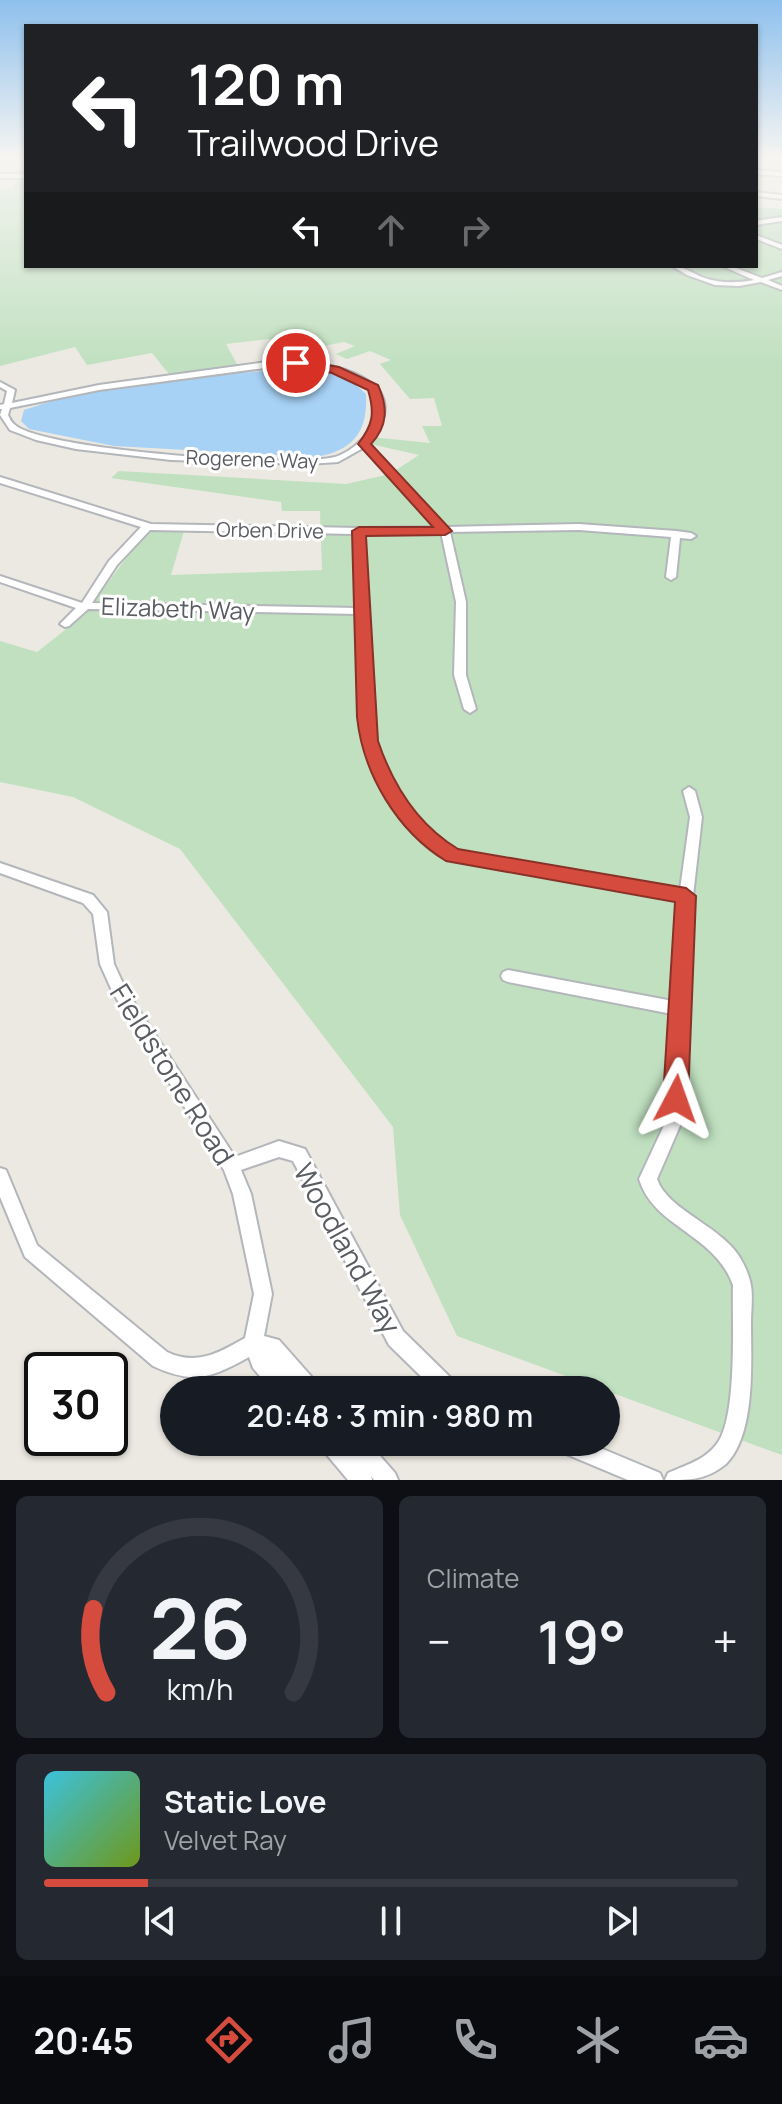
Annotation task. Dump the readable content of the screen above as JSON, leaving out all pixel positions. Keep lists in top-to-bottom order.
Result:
{
  "streets": {
    "street": [
      "Rogerene Way",
      "Orben Drive",
      "Elizabeth Way",
      "Fieldstone Road",
      "Woodland Way"
    ]
  },
  "crossings": [
    ["Fieldstone Road", "Woodland Way"]
  ],
  "page": {
    "turn": ["120 m", "Trailwood Drive"],
    "limit": "30",
    "trip": "20:48 · 3 min · 980 m",
    "tile": "Climate",
    "heat": ["−", "19°", "+"],
    "song": ["Static Love", "Velvet Ray"],
    "tabs": "20:45",
    "gauge": ["26", "km/h"]
  }
}
